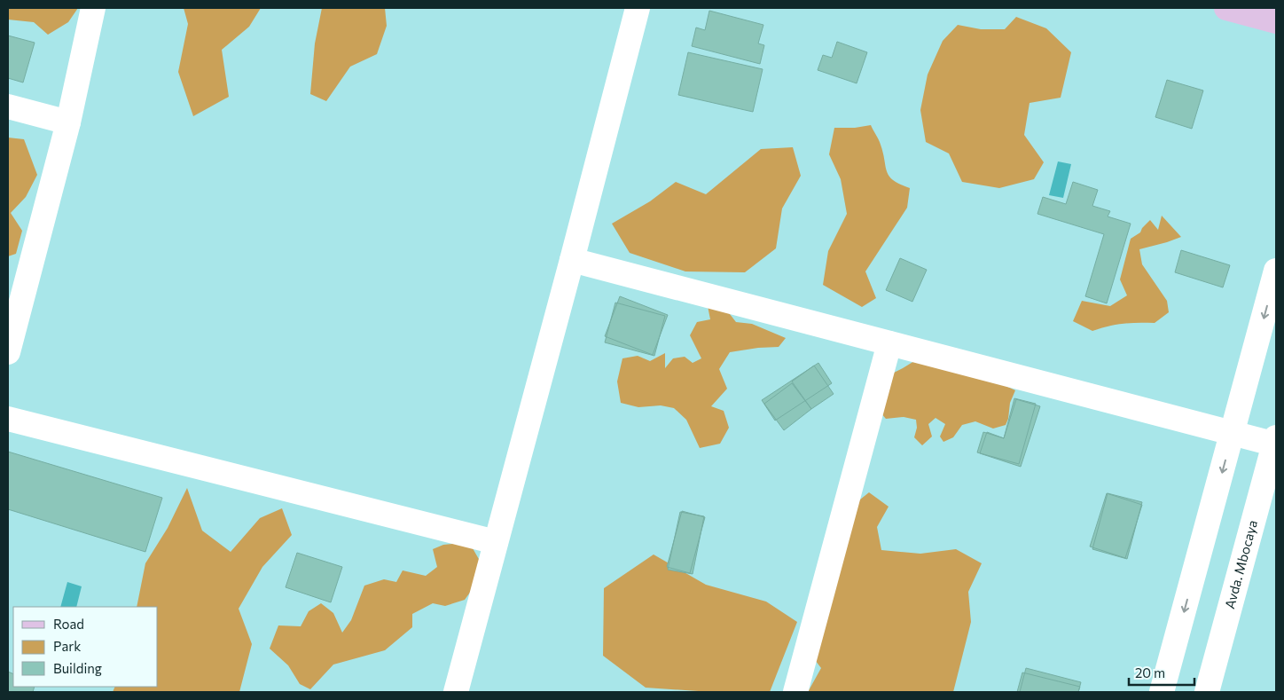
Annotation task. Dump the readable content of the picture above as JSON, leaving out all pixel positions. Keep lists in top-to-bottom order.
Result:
{
  "streets": {
    "street": ["Avda. Mbocaya"]
  },
  "legend": ["Road", "Park", "Building"],
  "scale_bar": "20 m"
}
